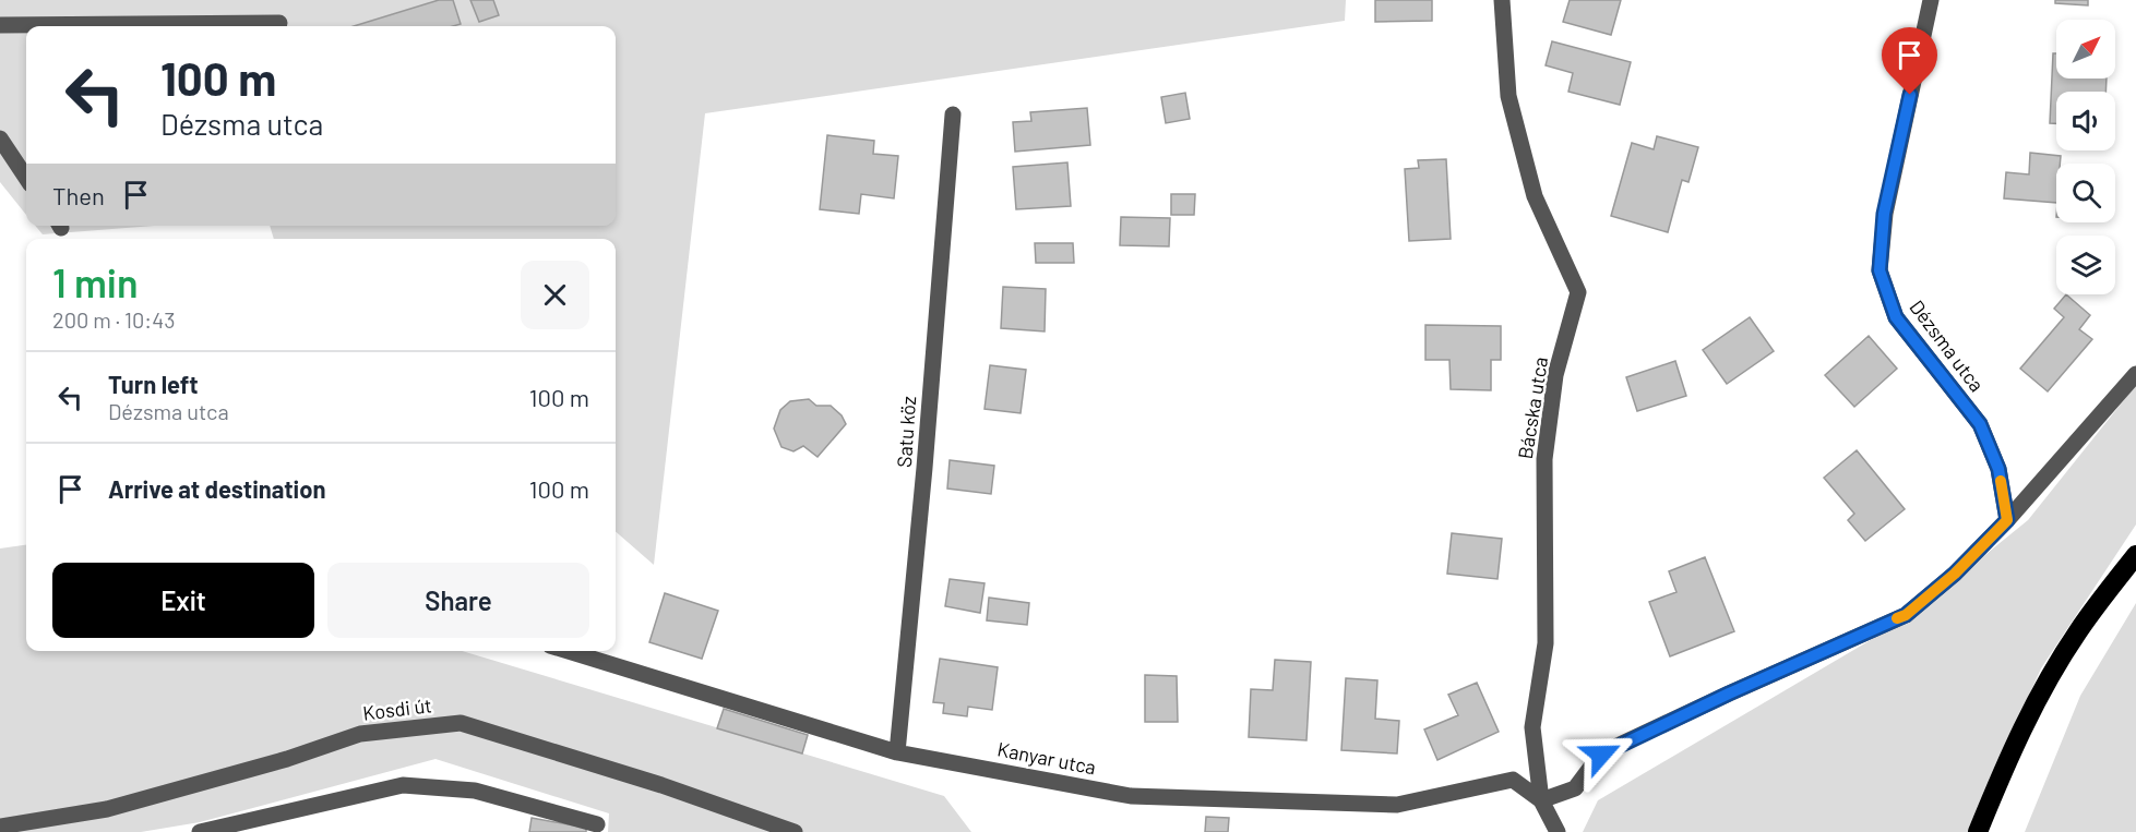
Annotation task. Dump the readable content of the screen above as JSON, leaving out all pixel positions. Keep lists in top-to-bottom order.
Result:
{
  "streets": {
    "street": [
      "Dézsma utca",
      "Bácska utca",
      "Satu köz",
      "Kosdi út",
      "Kanyar utca"
    ]
  },
  "crossings": [
    ["Bácska utca", "Kanyar utca"],
    ["Satu köz", "Kanyar utca"]
  ],
  "north": "top right",
  "page": {
    "turn": ["100 m", "Dézsma utca"],
    "then": "Then",
    "heading": ["1 min", "200 m · 10:43"],
    "list": [
      {
        "name": "Turn left",
        "note": "Dézsma utca",
        "value": "100 m"
      },
      {
        "name": "Arrive at destination",
        "value": "100 m"
      }
    ],
    "buttons": ["Exit", "Share"]
  }
}
